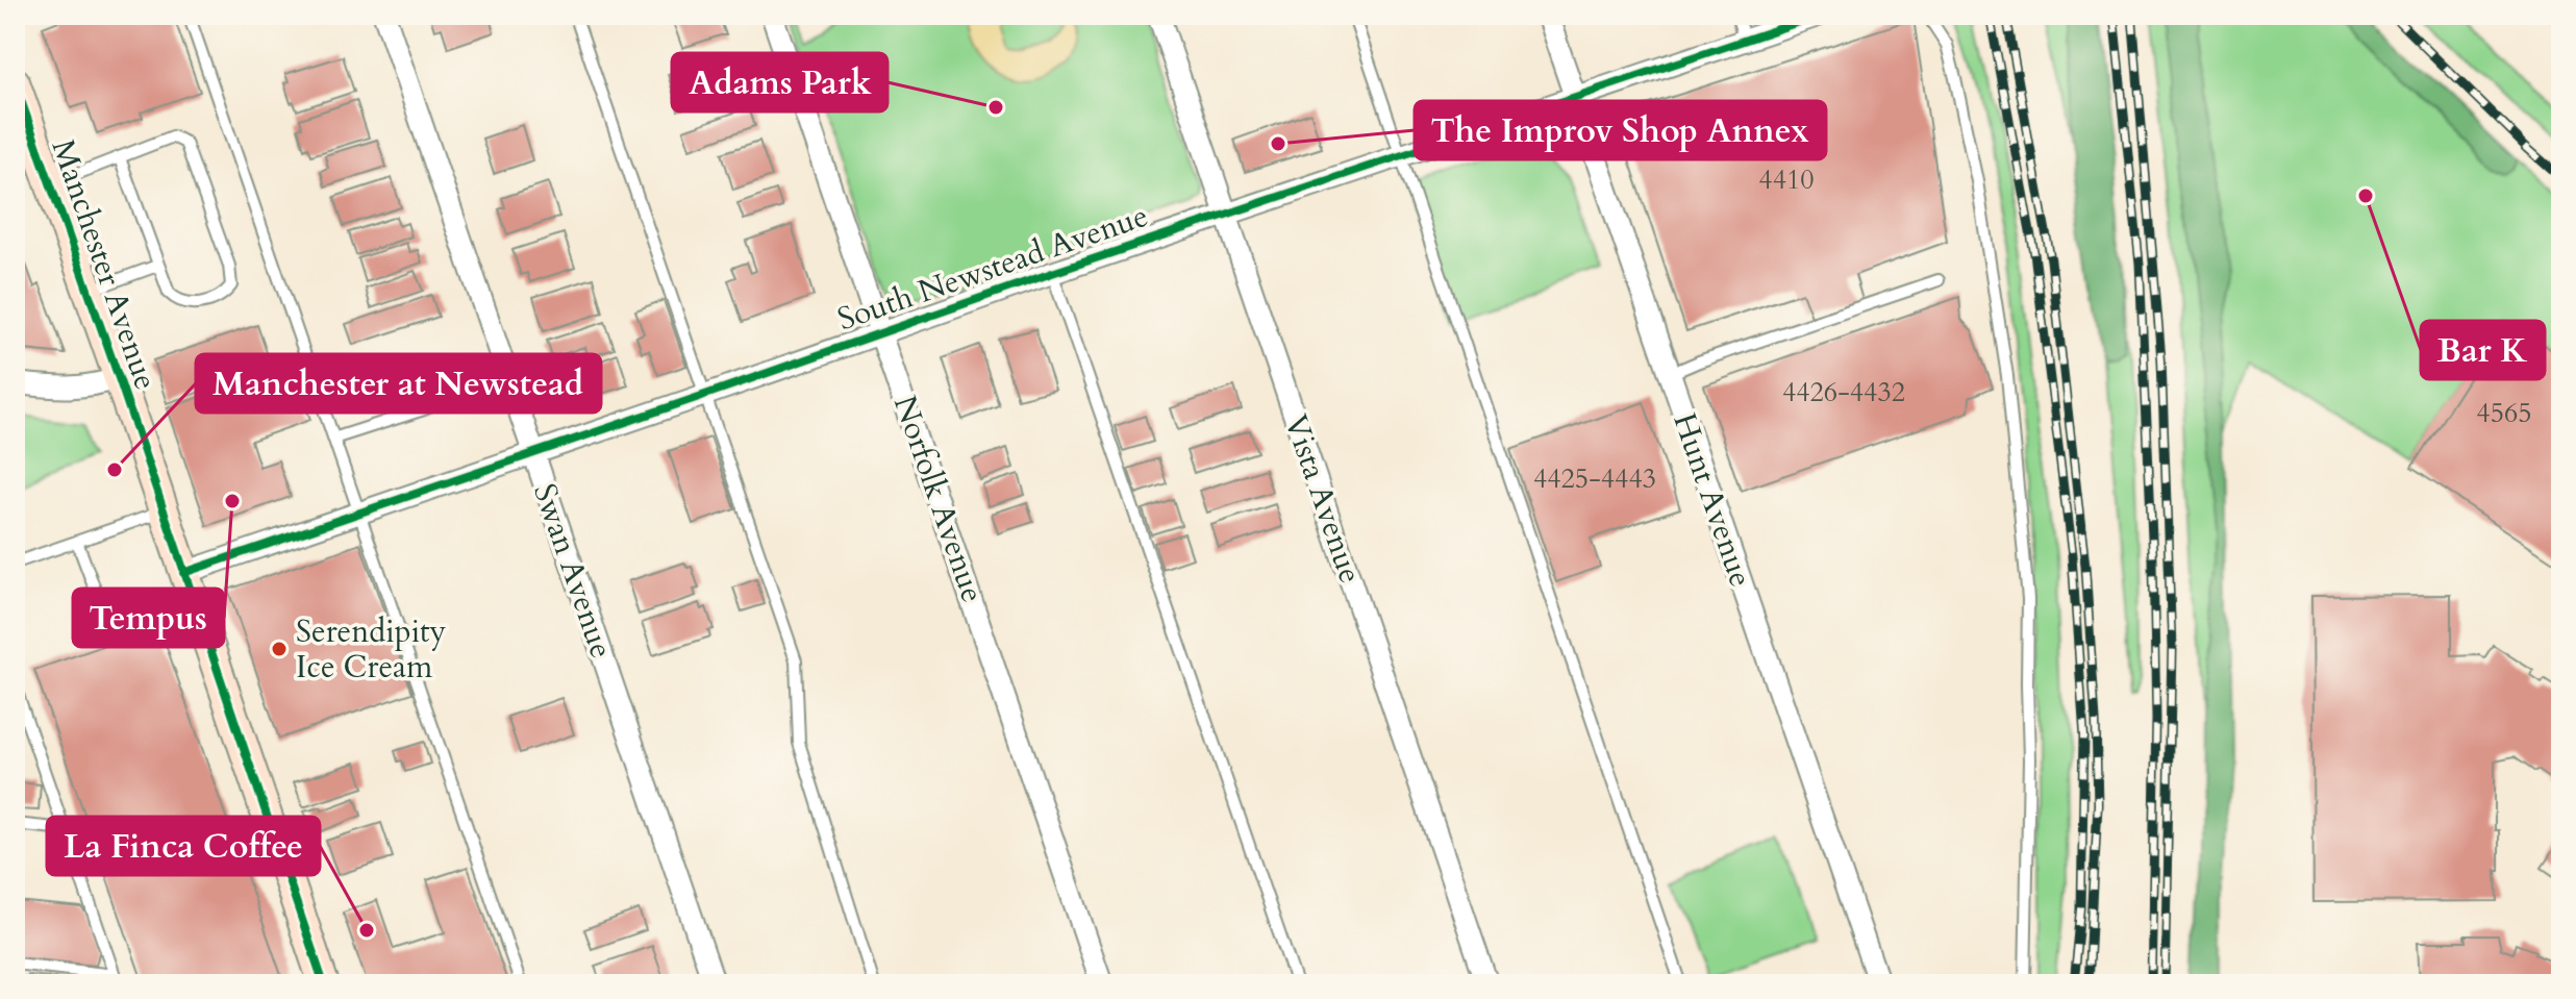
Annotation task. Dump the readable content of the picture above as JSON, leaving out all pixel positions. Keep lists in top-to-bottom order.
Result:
{
  "streets": {
    "main road": ["Manchester Avenue"],
    "street": [
      "South Newstead Avenue",
      "Norfolk Avenue",
      "Vista Avenue",
      "Hunt Avenue",
      "Swan Avenue"
    ]
  },
  "crossings": [
    ["Manchester Avenue", "South Newstead Avenue"],
    ["South Newstead Avenue", "Norfolk Avenue"],
    ["South Newstead Avenue", "Vista Avenue"],
    ["South Newstead Avenue", "Hunt Avenue"],
    ["South Newstead Avenue", "Swan Avenue"]
  ],
  "places": [
    "Adams Park",
    "The Improv Shop Annex",
    "Bar K",
    "Manchester at Newstead",
    "Tempus",
    "Serendipity Ice Cream",
    "La Finca Coffee"
  ],
  "house_numbers": [
    "4410",
    "4426-4432",
    "4565",
    "4425-4443"
  ]
}
